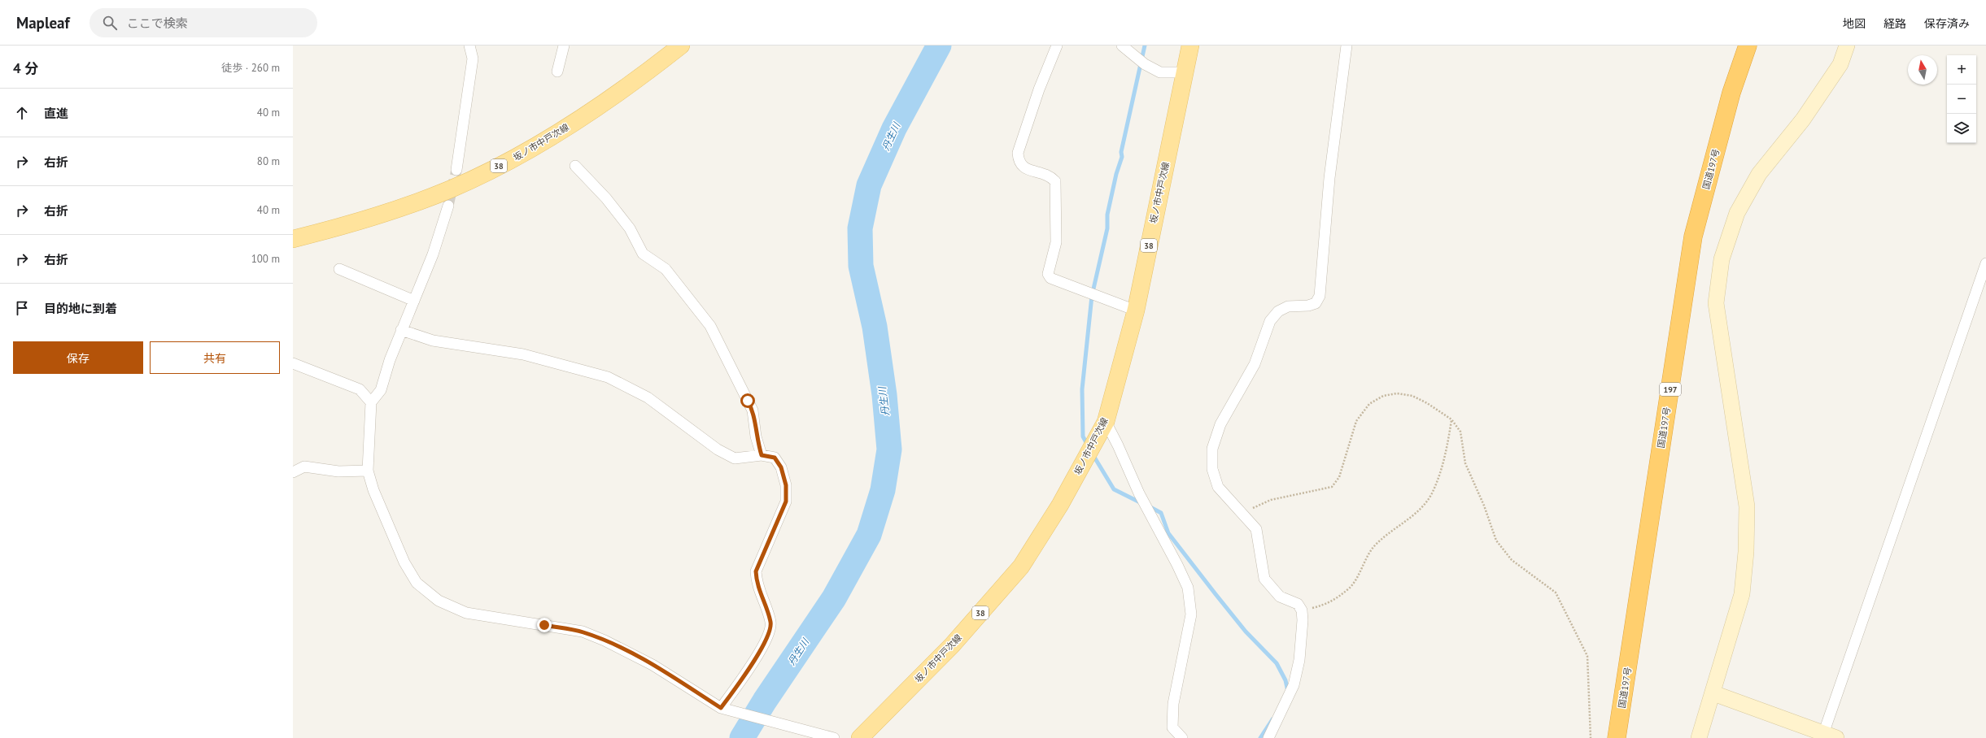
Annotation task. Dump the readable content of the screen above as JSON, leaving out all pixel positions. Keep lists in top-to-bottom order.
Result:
{
  "streets": {
    "highway": ["国道197号", "197"],
    "main road": ["坂ノ市中戸次線", "38"]
  },
  "water": ["丹生川"],
  "north": "top",
  "page": {
    "header": "Mapleaf",
    "search": "ここで検索",
    "nav": ["地図", "経路", "保存済み"],
    "heading": ["4 分", "徒歩 · 260 m"],
    "map_buttons": ["+", "−"],
    "list": [
      ["直進", "40 m"],
      ["右折", "80 m"],
      ["右折", "40 m"],
      ["右折", "100 m"],
      "目的地に到着"
    ],
    "buttons": ["保存", "共有"]
  }
}
